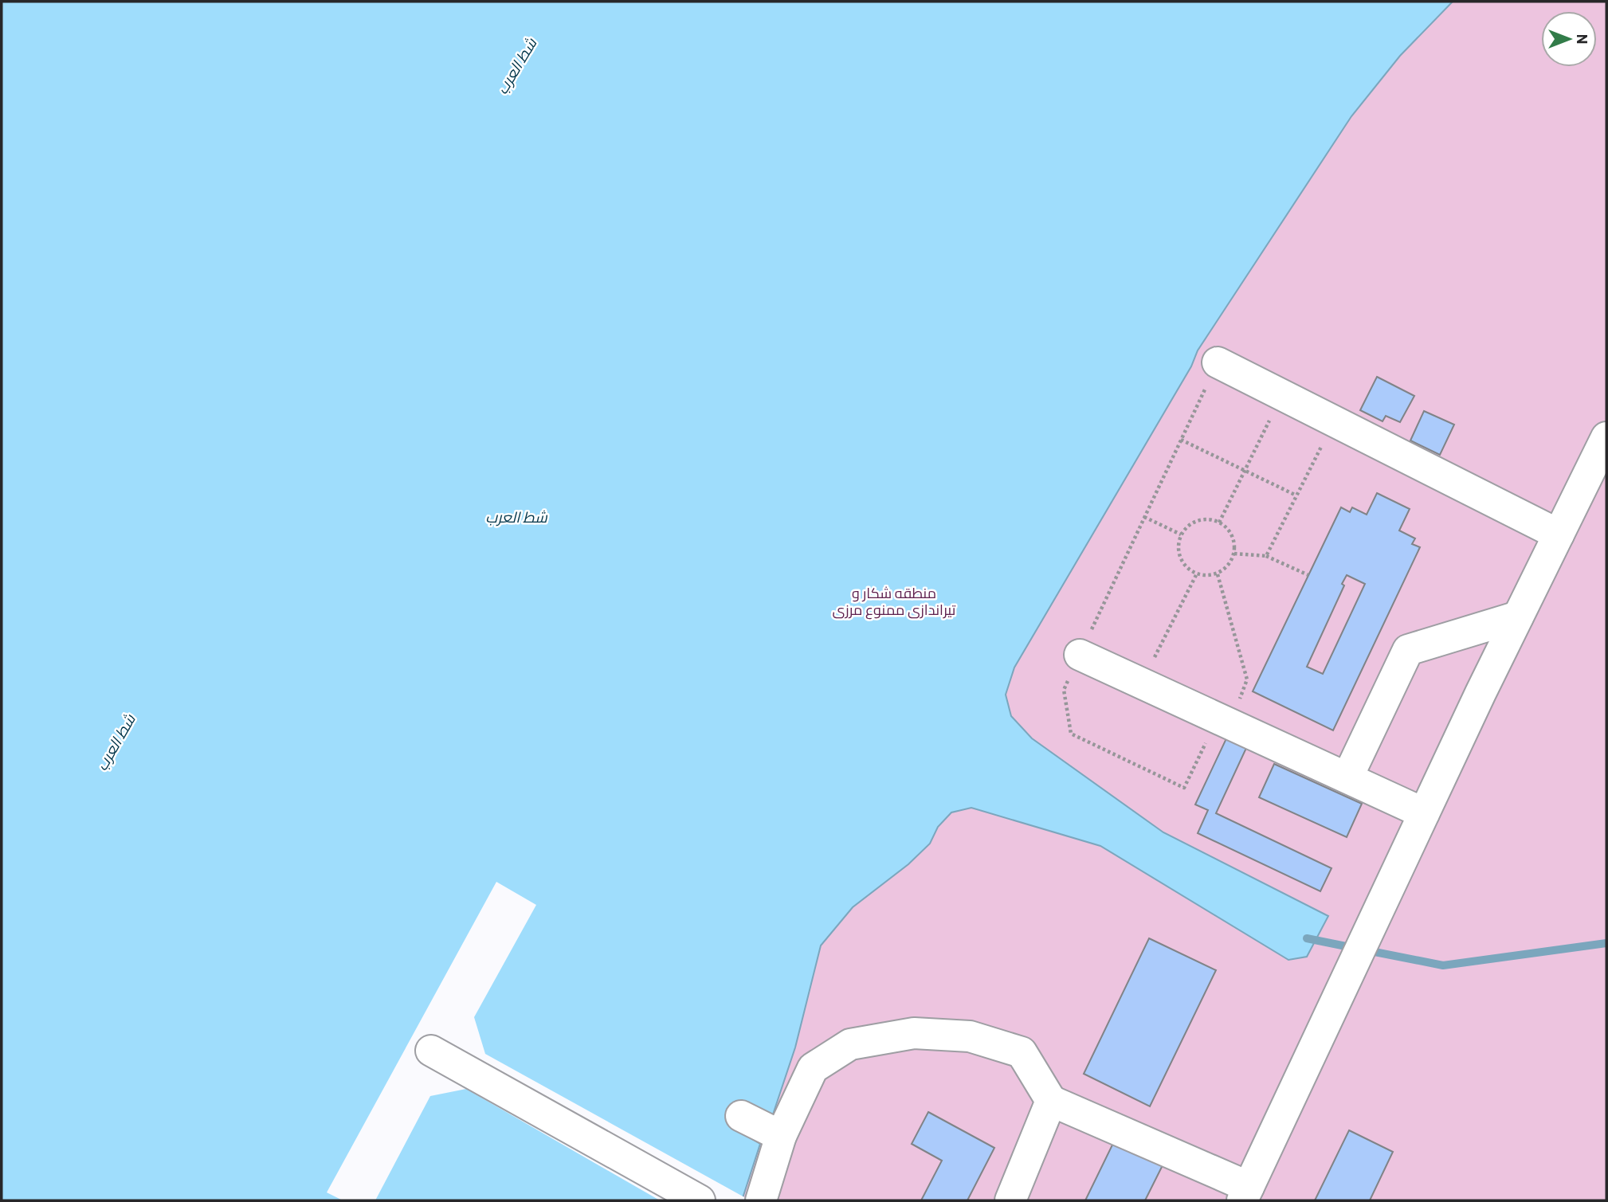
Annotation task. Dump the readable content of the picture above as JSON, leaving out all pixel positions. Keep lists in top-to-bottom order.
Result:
{
  "water": ["شط العرب"],
  "parks": ["منطقه شکار و تیراندازی ممنوع مرزی"],
  "north": "right"
}
